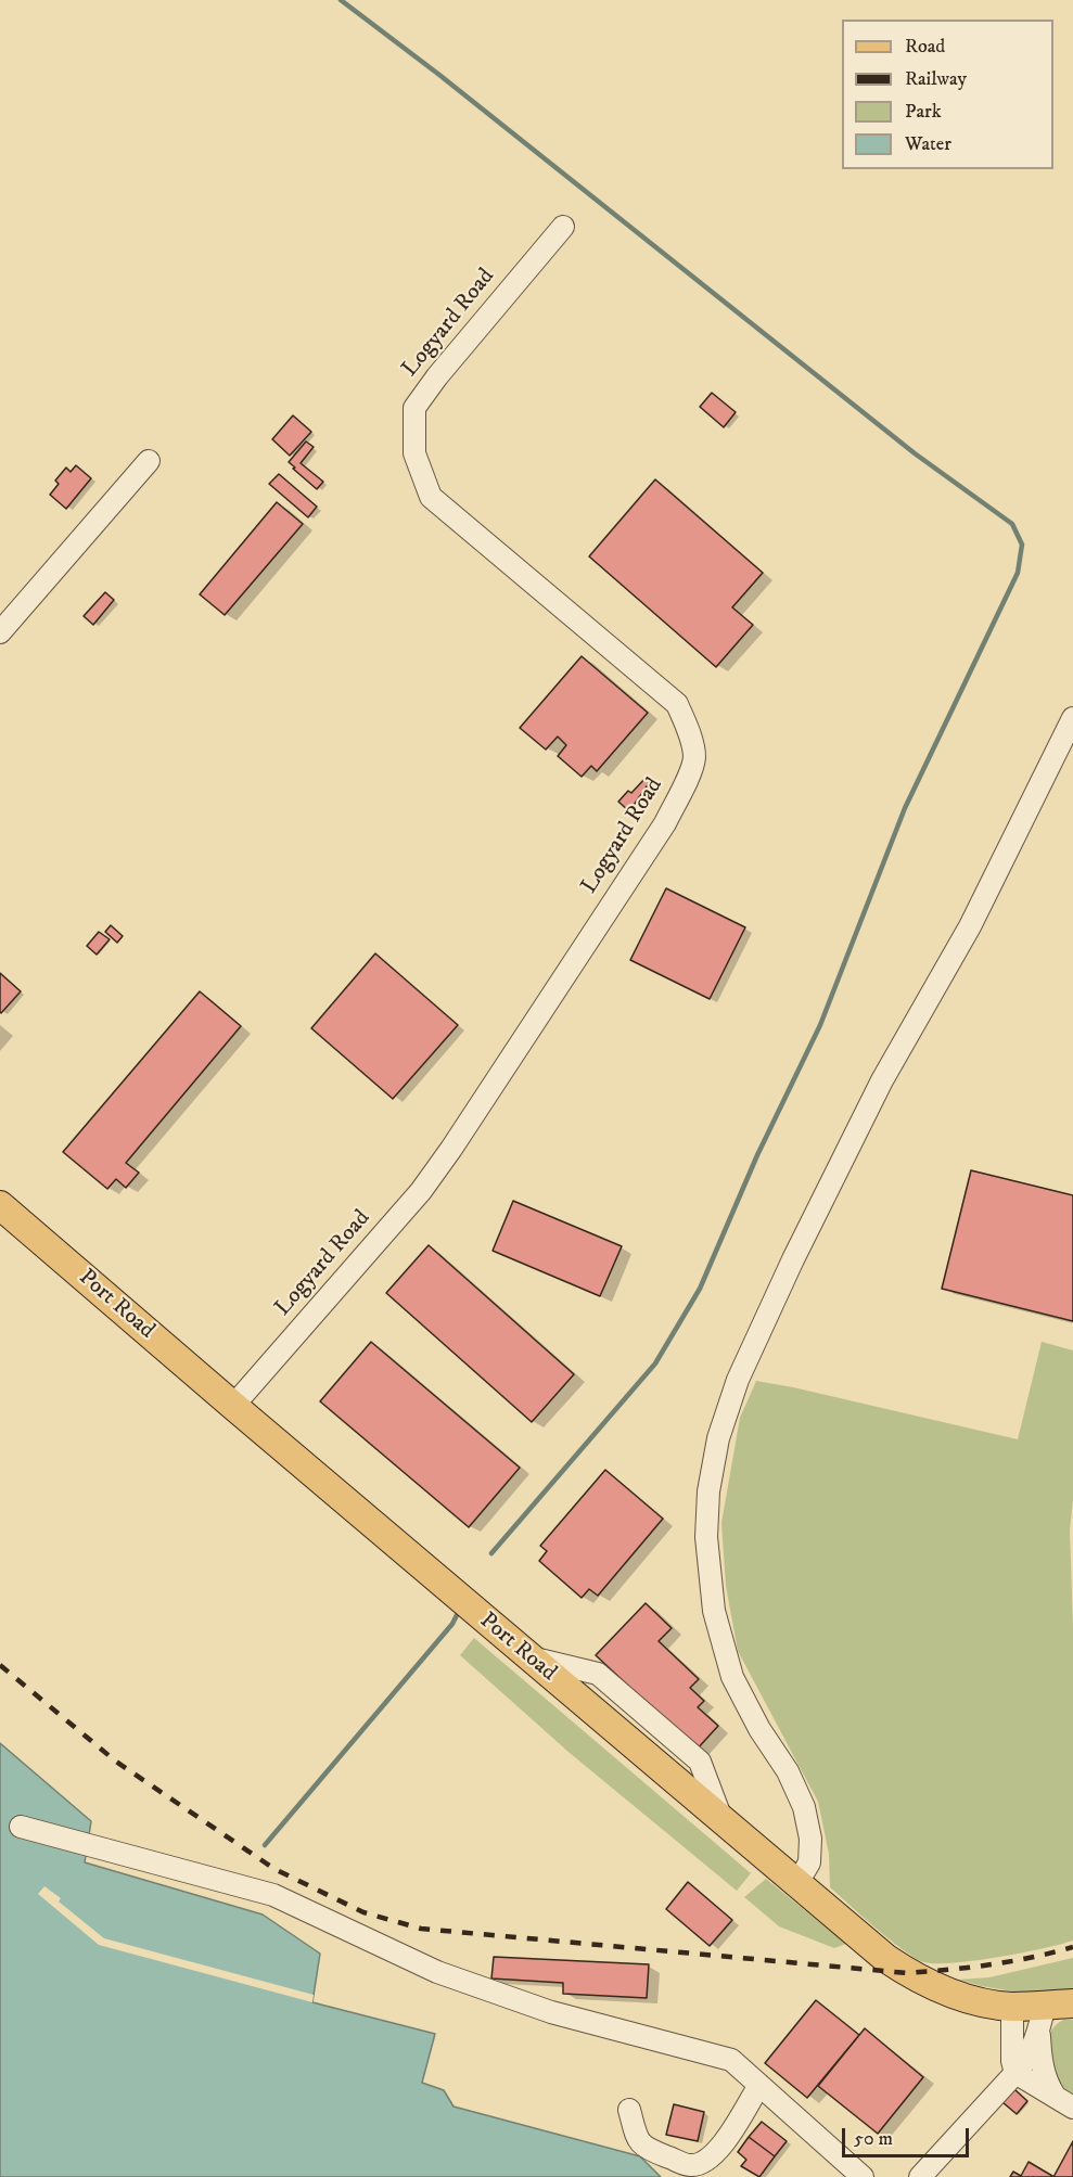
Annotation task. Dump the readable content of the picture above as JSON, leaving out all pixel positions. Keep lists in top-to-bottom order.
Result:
{
  "streets": {
    "main road": ["Port Road"],
    "street": ["Logyard Road"]
  },
  "crossings": [
    ["Logyard Road", "Port Road"]
  ],
  "legend": [
    "Road",
    "Railway",
    "Park",
    "Water"
  ],
  "scale_bar": "50 m"
}
